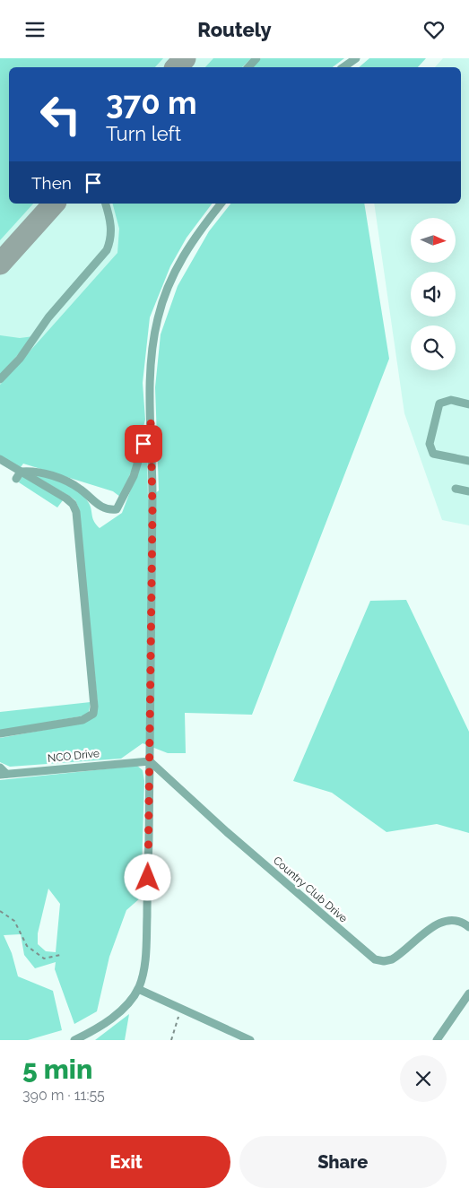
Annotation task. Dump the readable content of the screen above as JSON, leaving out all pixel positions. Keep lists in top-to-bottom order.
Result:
{
  "streets": {
    "street": ["NCO Drive", "Country Club Drive"]
  },
  "crossings": [
    ["NCO Drive", "Country Club Drive"]
  ],
  "north": "right",
  "page": {
    "header": "Routely",
    "turn": ["370 m", "Turn left"],
    "then": "Then",
    "heading": ["5 min", "390 m · 11:55"],
    "buttons": ["Exit", "Share"]
  }
}
